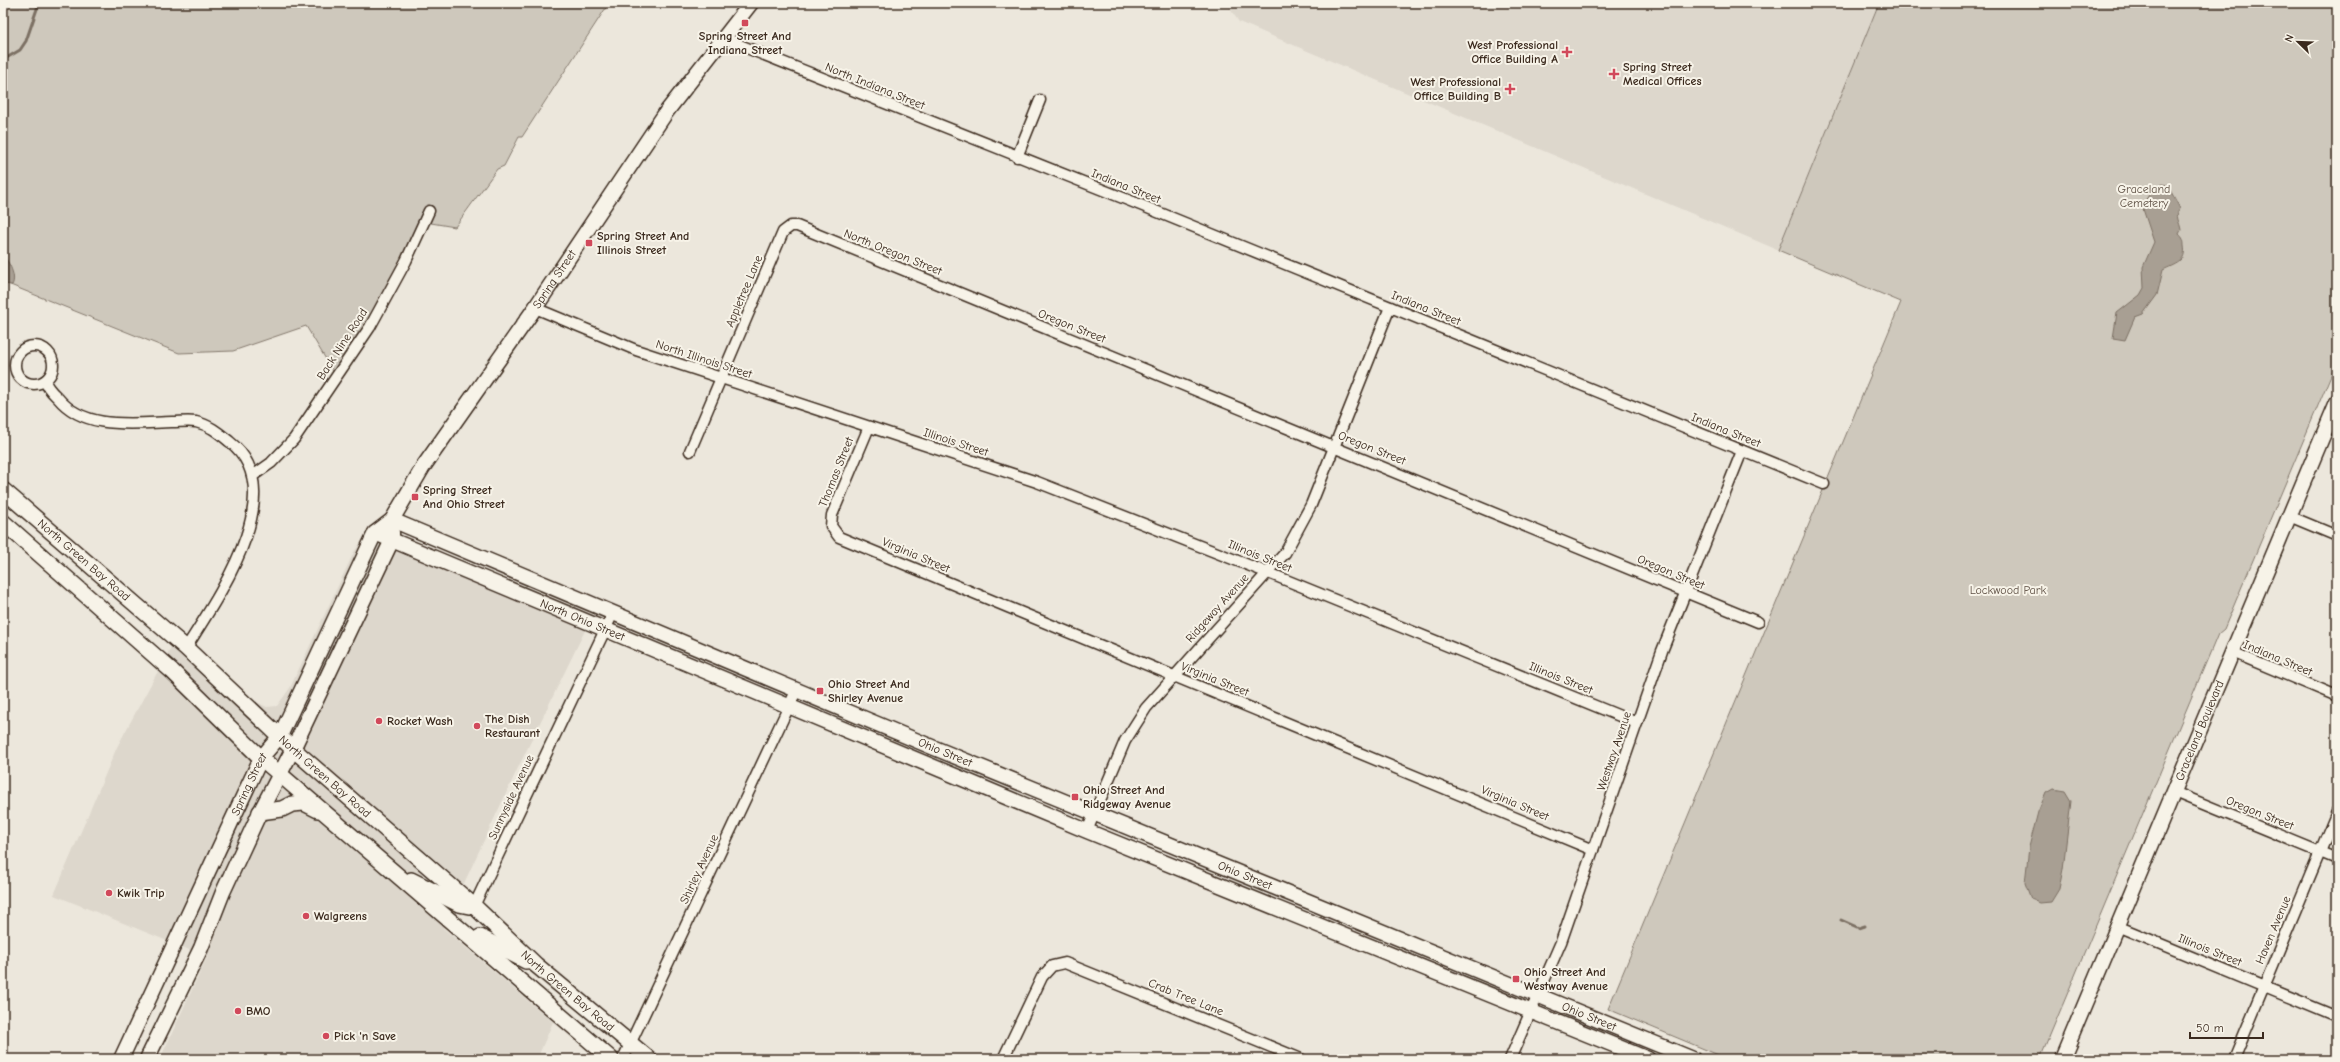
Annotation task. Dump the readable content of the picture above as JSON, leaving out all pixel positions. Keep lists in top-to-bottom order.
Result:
{
  "streets": {
    "main road": ["North Green Bay Road"],
    "street": [
      "North Indiana Street",
      "Indiana Street",
      "North Oregon Street",
      "Spring Street",
      "Appletree Lane",
      "Oregon Street",
      "Back Nine Road",
      "North Illinois Street",
      "Illinois Street",
      "Thomas Street",
      "Virginia Street",
      "Ridgeway Avenue",
      "North Ohio Street",
      "Graceland Boulevard",
      "Westway Avenue",
      "Ohio Street",
      "Sunnyside Avenue",
      "Shirley Avenue",
      "Haven Avenue",
      "Crab Tree Lane"
    ]
  },
  "crossings": [
    ["North Indiana Street", "Indiana Street"],
    ["North Indiana Street", "Spring Street"],
    ["Indiana Street", "Ridgeway Avenue"],
    ["Indiana Street", "Graceland Boulevard"],
    ["Indiana Street", "Westway Avenue"],
    ["North Oregon Street", "Appletree Lane"],
    ["North Oregon Street", "Oregon Street"],
    ["Spring Street", "North Illinois Street"],
    ["Spring Street", "North Green Bay Road"],
    ["Spring Street", "North Ohio Street"],
    ["Appletree Lane", "North Illinois Street"],
    ["Oregon Street", "Ridgeway Avenue"],
    ["Oregon Street", "Graceland Boulevard"],
    ["Oregon Street", "Westway Avenue"],
    ["Oregon Street", "Haven Avenue"],
    ["North Illinois Street", "Illinois Street"],
    ["North Illinois Street", "Thomas Street"],
    ["Illinois Street", "Thomas Street"],
    ["Illinois Street", "Ridgeway Avenue"],
    ["Illinois Street", "Graceland Boulevard"],
    ["Illinois Street", "Westway Avenue"],
    ["Illinois Street", "Haven Avenue"],
    ["Thomas Street", "Virginia Street"],
    ["Virginia Street", "Ridgeway Avenue"],
    ["Virginia Street", "Westway Avenue"],
    ["North Green Bay Road", "Sunnyside Avenue"],
    ["North Green Bay Road", "Shirley Avenue"],
    ["Ridgeway Avenue", "Ohio Street"],
    ["North Ohio Street", "Ohio Street"],
    ["North Ohio Street", "Sunnyside Avenue"],
    ["North Ohio Street", "Shirley Avenue"],
    ["Westway Avenue", "Ohio Street"],
    ["Ohio Street", "Shirley Avenue"]
  ],
  "parks": ["Graceland Cemetery", "Lockwood Park"],
  "places": {
    "transit": [
      "Spring Street And Indiana Street",
      "Spring Street And Illinois Street",
      "Spring Street And Ohio Street",
      "Ohio Street And Shirley Avenue",
      "Ohio Street And Ridgeway Avenue",
      "Ohio Street And Westway Avenue"
    ],
    "health": ["West Professional Office Building A", "Spring Street Medical Offices", "West Professional Office Building B"],
    "other": [
      "Rocket Wash",
      "The Dish Restaurant",
      "Kwik Trip",
      "Walgreens",
      "BMO",
      "Pick 'n Save"
    ]
  },
  "scale_bar": "50 m",
  "north": "top left"
}
